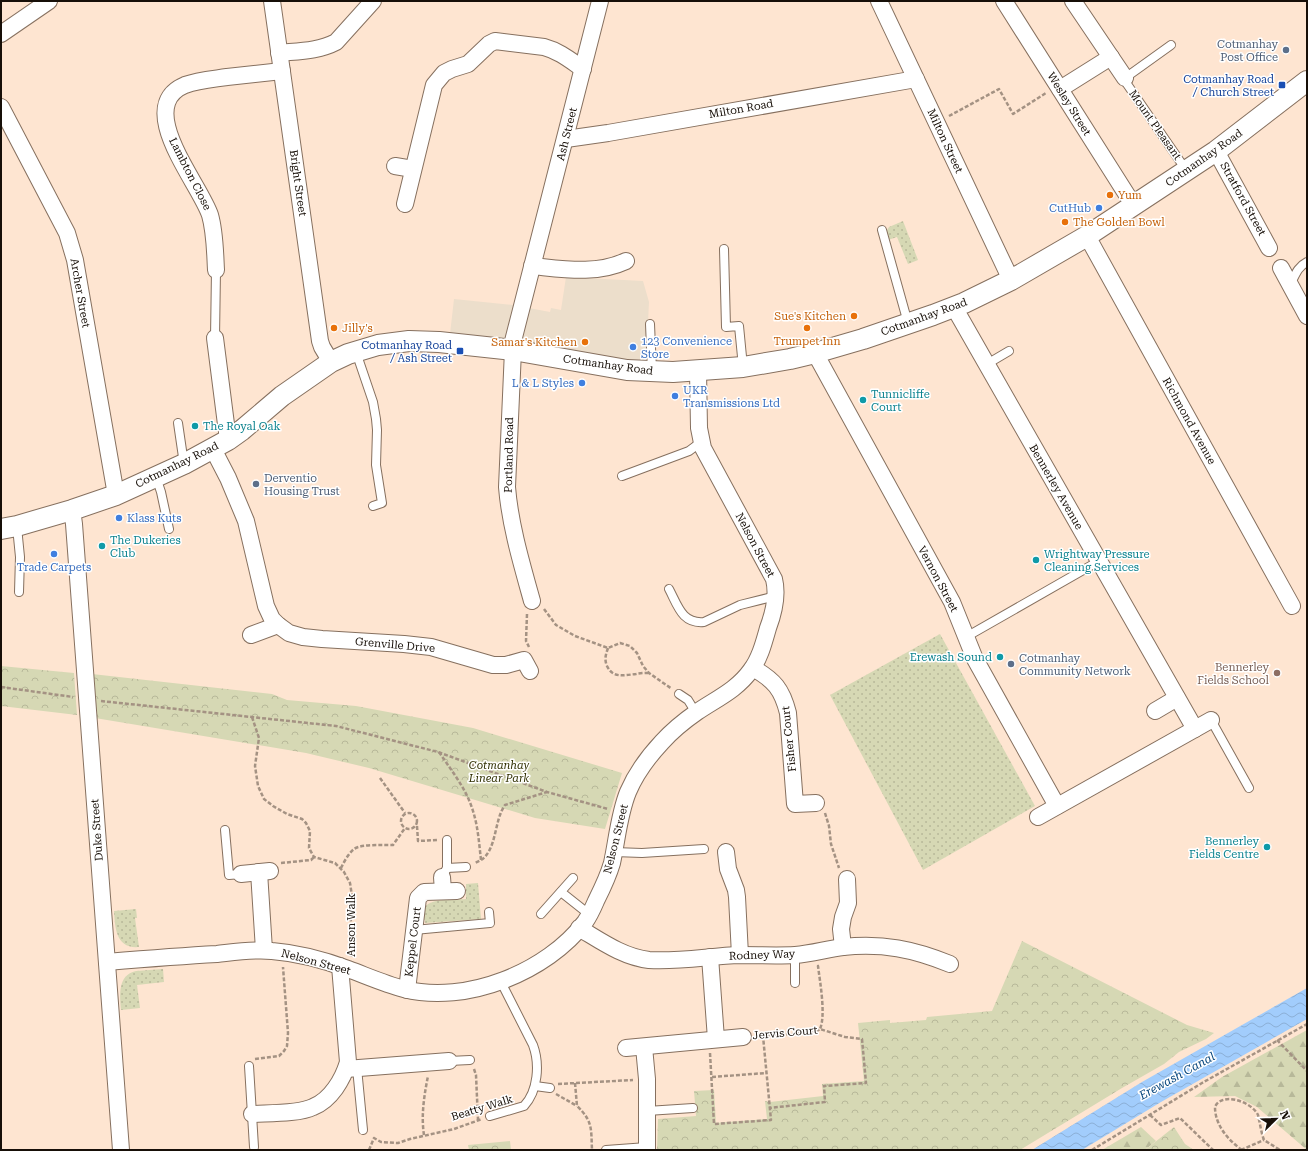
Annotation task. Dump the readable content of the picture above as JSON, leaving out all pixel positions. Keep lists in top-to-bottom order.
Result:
{
  "streets": {
    "street": [
      "Wesley Street",
      "Milton Road",
      "Mount Pleasant",
      "Ash Street",
      "Milton Street",
      "Cotmanhay Road",
      "Lambton Close",
      "Bright Street",
      "Stratford Street",
      "Archer Street",
      "Richmond Avenue",
      "Portland Road",
      "Bennerley Avenue",
      "Nelson Street",
      "Vernon Street",
      "Grenville Drive",
      "Fisher Court",
      "Duke Street",
      "Keppel Court",
      "Rodney Way",
      "Jervis Court"
    ],
    "lane": ["Beatty Walk"],
    "path": ["Anson Walk"]
  },
  "crossings": [
    ["Wesley Street", "Cotmanhay Road"],
    ["Milton Road", "Ash Street"],
    ["Milton Road", "Milton Street"],
    ["Mount Pleasant", "Cotmanhay Road"],
    ["Ash Street", "Cotmanhay Road"],
    ["Ash Street", "Portland Road"],
    ["Milton Street", "Cotmanhay Road"],
    ["Cotmanhay Road", "Bright Street"],
    ["Cotmanhay Road", "Stratford Street"],
    ["Cotmanhay Road", "Archer Street"],
    ["Cotmanhay Road", "Richmond Avenue"],
    ["Cotmanhay Road", "Portland Road"],
    ["Cotmanhay Road", "Bennerley Avenue"],
    ["Cotmanhay Road", "Nelson Street"],
    ["Cotmanhay Road", "Vernon Street"],
    ["Cotmanhay Road", "Grenville Drive"],
    ["Cotmanhay Road", "Duke Street"],
    ["Lambton Close", "Bright Street"],
    ["Nelson Street", "Fisher Court"],
    ["Nelson Street", "Duke Street"],
    ["Nelson Street", "Anson Walk"],
    ["Nelson Street", "Keppel Court"],
    ["Nelson Street", "Rodney Way"],
    ["Nelson Street", "Beatty Walk"]
  ],
  "water": ["Erewash Canal"],
  "parks": ["Cotmanhay Linear Park"],
  "places": {
    "other": [
      "Cotmanhay Post Office",
      "Yum",
      "CutHub",
      "The Golden Bowl",
      "Sue's Kitchen",
      "Jilly's",
      "Trumpet Inn",
      "Samar's Kitchen",
      "123 Convenience Store",
      "L & L Styles",
      "UKR Transmissions Ltd",
      "Tunnicliffe Court",
      "The Royal Oak",
      "Derventio Housing Trust",
      "Klass Kuts",
      "The Dukeries Club",
      "Trade Carpets",
      "Wrightway Pressure Cleaning Services",
      "Erewash Sound",
      "Cotmanhay Community Network",
      "Bennerley Fields School",
      "Bennerley Fields Centre"
    ],
    "transit": ["Cotmanhay Road / Church Street", "Cotmanhay Road / Ash Street"]
  },
  "north": "top right"
}
